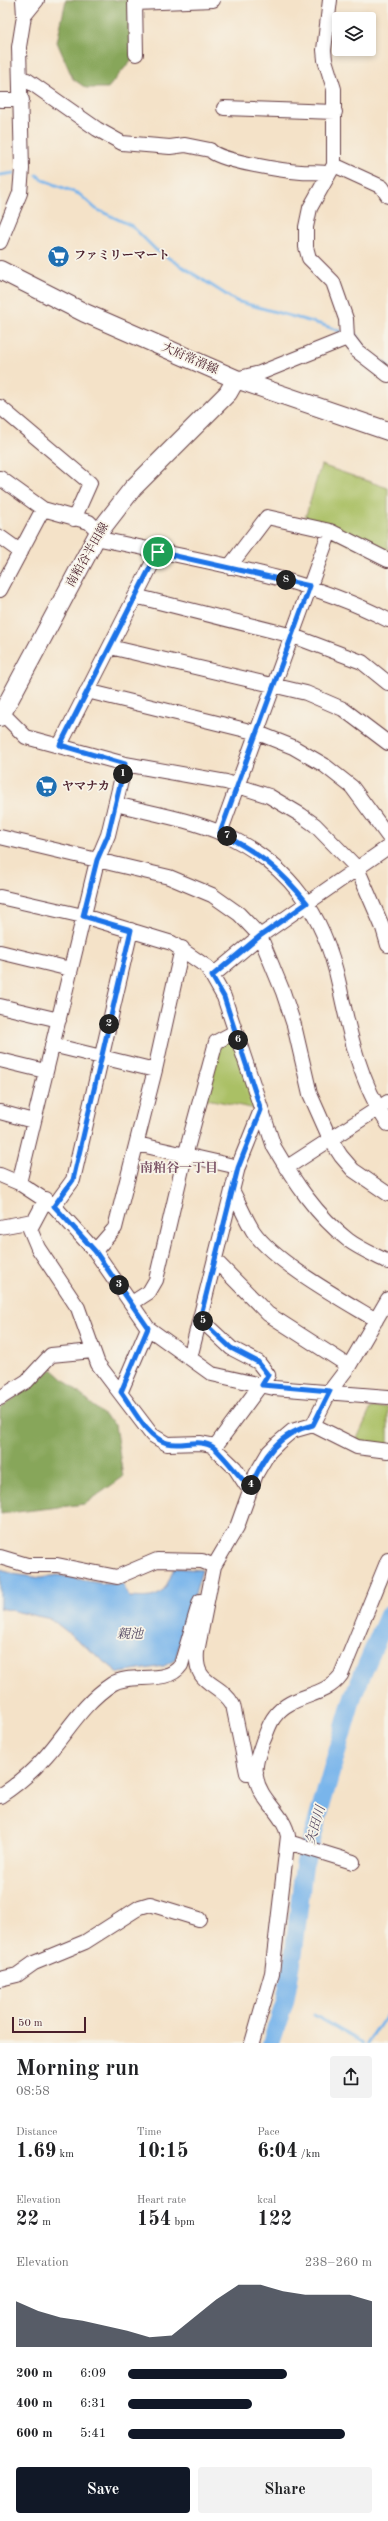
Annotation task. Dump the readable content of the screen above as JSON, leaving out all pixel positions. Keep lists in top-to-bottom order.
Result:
{
  "streets": {
    "main road": ["大府常滑線", "南粕谷半田線"]
  },
  "crossings": [
    ["大府常滑線", "南粕谷半田線"]
  ],
  "districts": ["南粕谷一丁目"],
  "water": ["親池", "矢田川"],
  "places": {
    "supermarket": ["ファミリーマート", "ヤマナカ"]
  },
  "scale_bar": "50 m",
  "page": {
    "pins": [
      "8",
      "1",
      "7",
      "2",
      "6",
      "3",
      "5",
      "4"
    ],
    "scale": "50 m",
    "heading": ["Morning run", "08:58"],
    "stats": [
      ["Distance", "1.69 km"],
      ["Time", "10:15"],
      ["Pace", "6:04 /km"],
      ["Elevation", "22 m"],
      ["Heart rate", "154 bpm"],
      ["kcal", "122"]
    ],
    "chart": ["Elevation", "238–260 m"],
    "list": [
      {
        "name": "200 m",
        "note": "6:09"
      },
      {
        "name": "400 m",
        "note": "6:31"
      },
      {
        "name": "600 m",
        "note": "5:41"
      }
    ],
    "buttons": ["Save", "Share"]
  }
}
